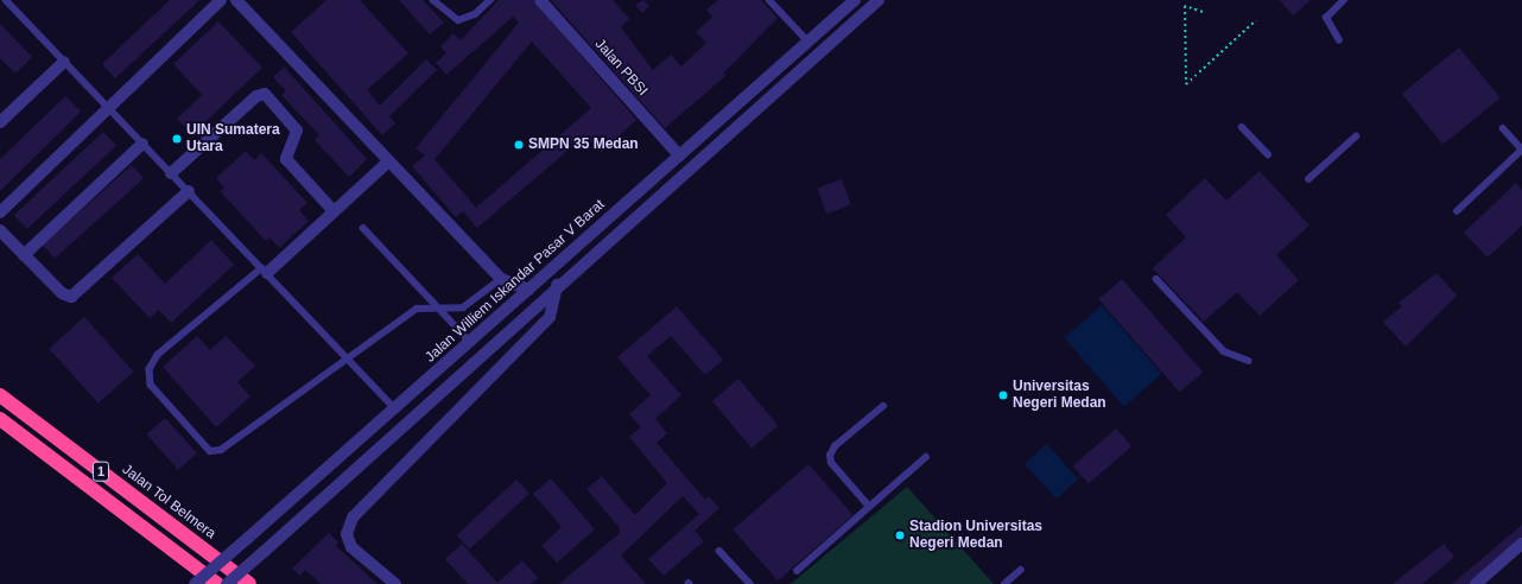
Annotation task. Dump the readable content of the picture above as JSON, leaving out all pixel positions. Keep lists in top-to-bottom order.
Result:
{
  "streets": {
    "highway": ["1", "Jalan Tol Belmera"],
    "street": ["Jalan PBSI", "Jalan Williem Iskandar Pasar V Barat"]
  },
  "crossings": [
    ["Jalan PBSI", "Jalan Williem Iskandar Pasar V Barat"]
  ],
  "places": [
    "UIN Sumatera Utara",
    "SMPN 35 Medan",
    "Universitas Negeri Medan",
    "Stadion Universitas Negeri Medan"
  ]
}
